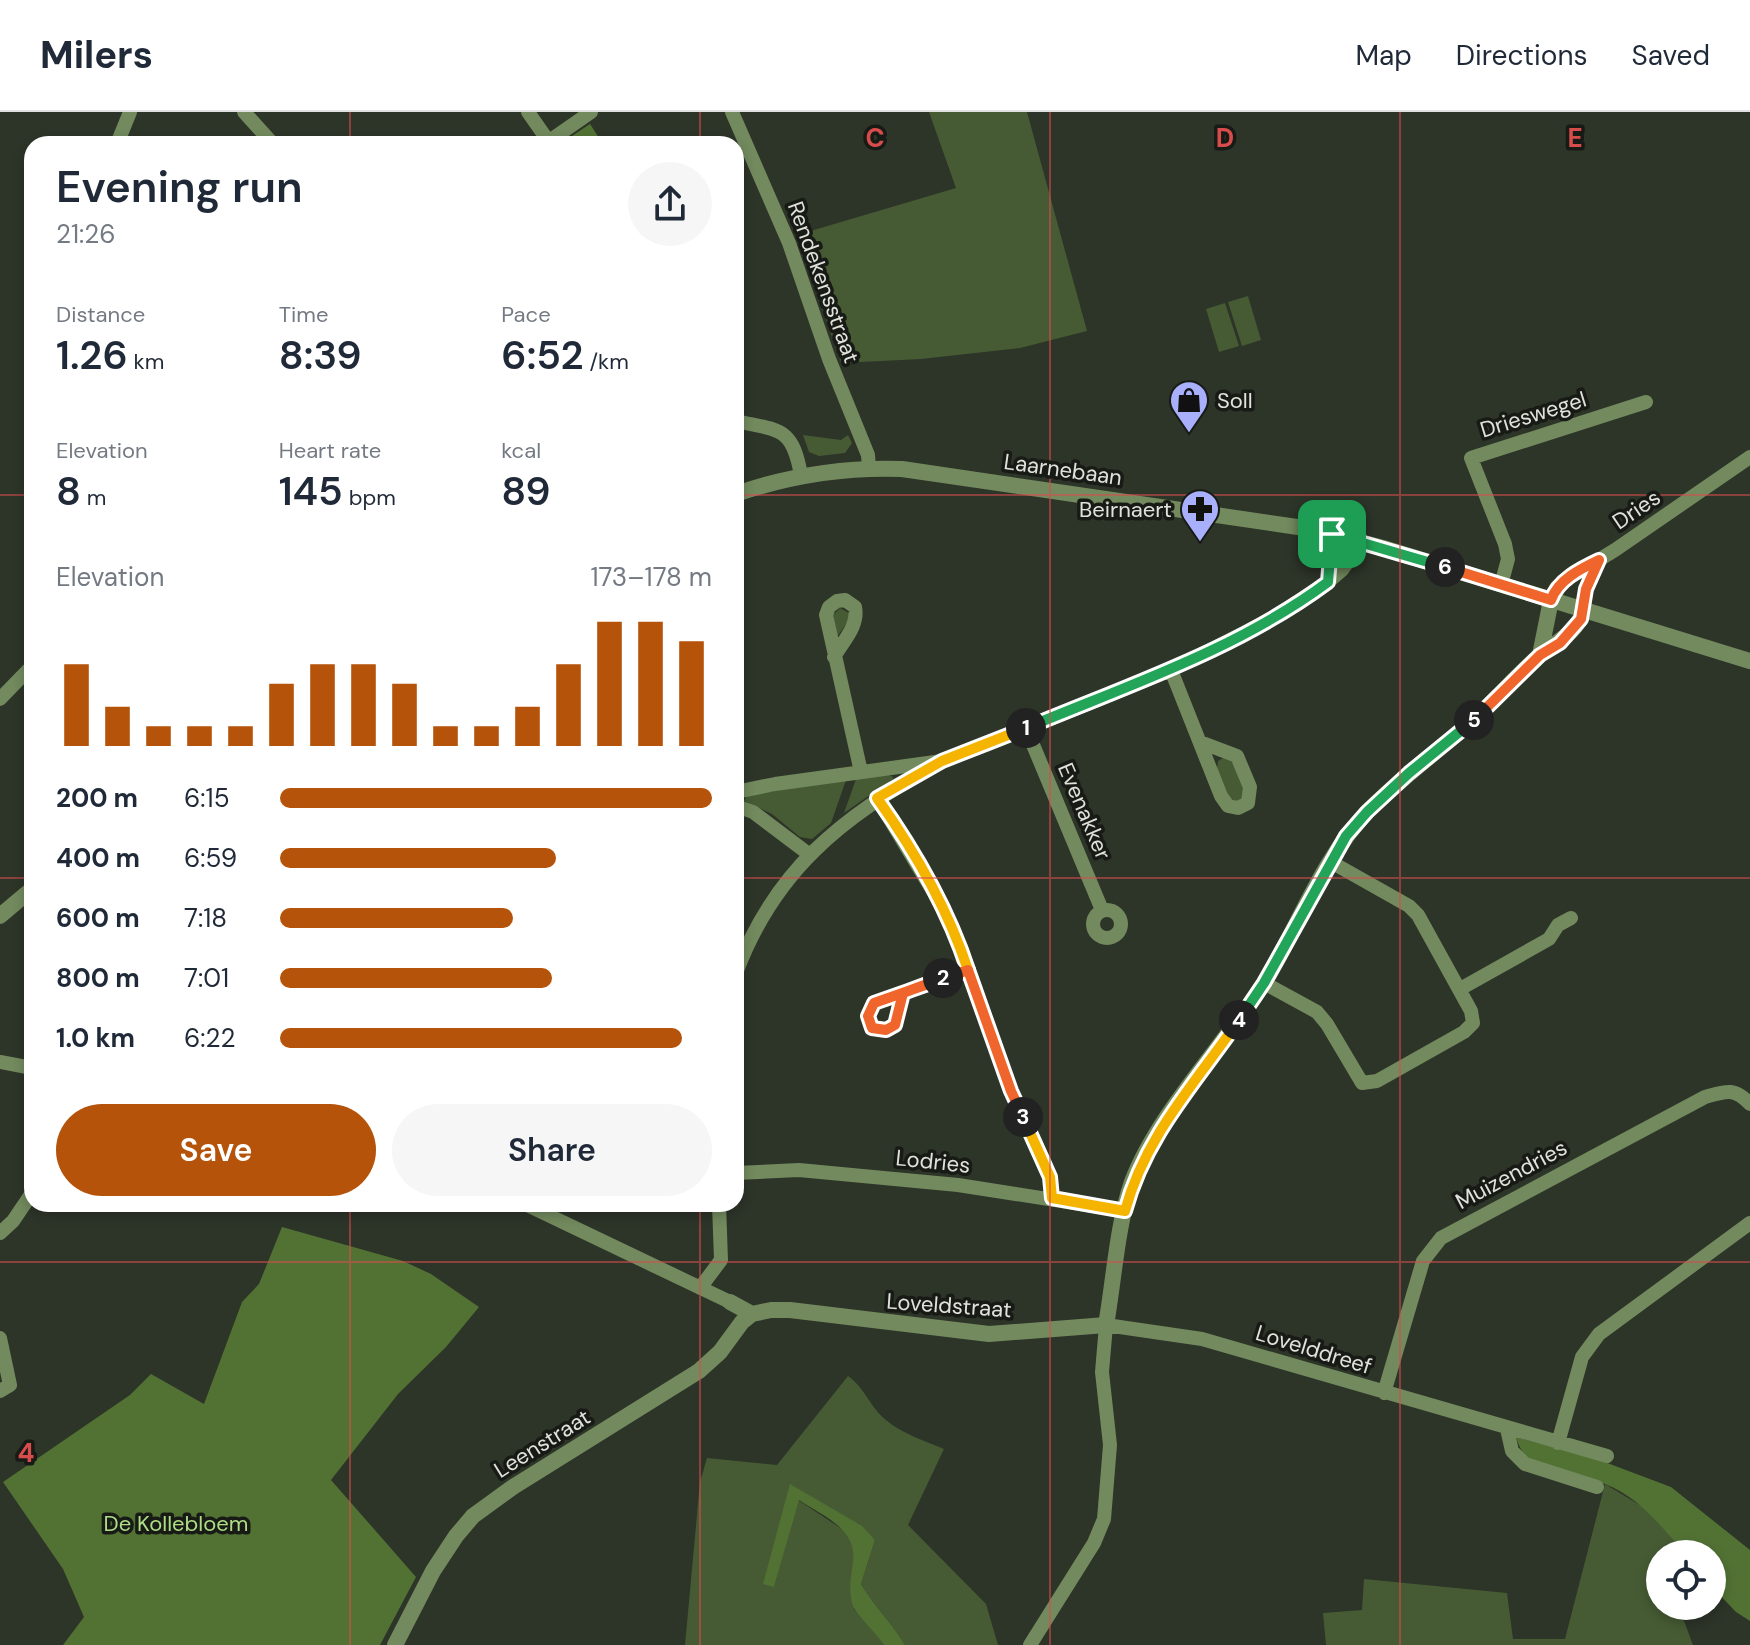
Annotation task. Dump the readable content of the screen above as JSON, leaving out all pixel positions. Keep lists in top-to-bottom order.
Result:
{
  "streets": {
    "street": [
      "Rendekensstraat",
      "Drieswegel",
      "Laarnebaan",
      "Dries",
      "Evenakker",
      "Lodries",
      "Muizendries",
      "Loveldstraat",
      "Lovelddreef",
      "Leenstraat"
    ]
  },
  "crossings": [
    ["Rendekensstraat", "Laarnebaan"],
    ["Drieswegel", "Laarnebaan"],
    ["Laarnebaan", "Dries"],
    ["Muizendries", "Lovelddreef"],
    ["Loveldstraat", "Lovelddreef"],
    ["Loveldstraat", "Leenstraat"]
  ],
  "parks": ["De Kollebloem"],
  "places": {
    "shop": ["Soll"],
    "pharmacy": ["Beirnaert"]
  },
  "page": {
    "header": "Milers",
    "nav": ["Map", "Directions", "Saved"],
    "heading": ["Evening run", "21:26"],
    "stats": [
      ["Distance", "1.26 km"],
      ["Time", "8:39"],
      ["Pace", "6:52 /km"],
      ["Elevation", "8 m"],
      ["Heart rate", "145 bpm"],
      ["kcal", "89"]
    ],
    "chart": ["Elevation", "173–178 m"],
    "pins": [
      "6",
      "5",
      "1",
      "2",
      "4",
      "3"
    ],
    "list": [
      {
        "name": "200 m",
        "note": "6:15"
      },
      {
        "name": "400 m",
        "note": "6:59"
      },
      {
        "name": "600 m",
        "note": "7:18"
      },
      {
        "name": "800 m",
        "note": "7:01"
      },
      {
        "name": "1.0 km",
        "note": "6:22"
      }
    ],
    "buttons": ["Save", "Share"]
  },
  "grid": {
    "columns": ["C", "D", "E"],
    "rows": ["4"]
  }
}
